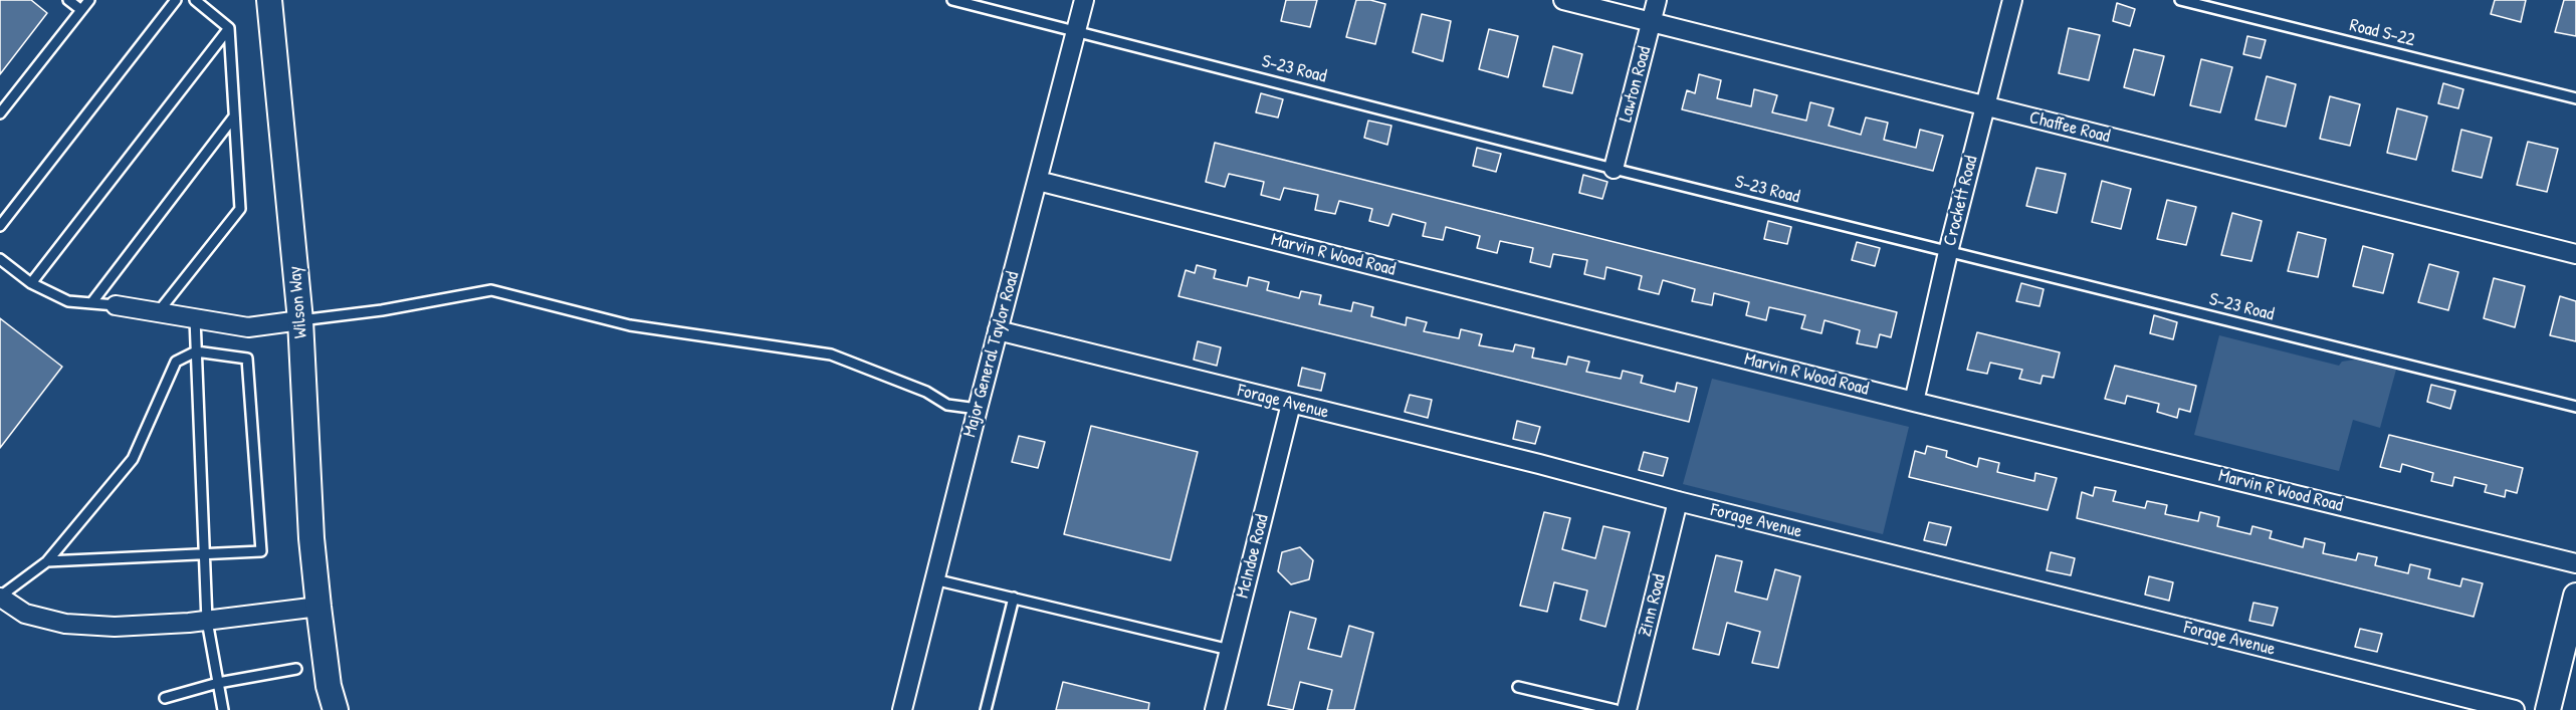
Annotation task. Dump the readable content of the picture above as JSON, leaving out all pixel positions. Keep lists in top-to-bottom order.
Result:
{
  "streets": {
    "street": [
      "Lawton Road",
      "Chaffee Road",
      "Crockett Road",
      "Marvin R Wood Road",
      "Wilson Way",
      "Major General Taylor Road",
      "Forage Avenue",
      "McIndoe Road",
      "Zinn Road"
    ],
    "lane": ["Road S-22", "S-23 Road"]
  },
  "crossings": [
    ["S-23 Road", "Lawton Road"],
    ["S-23 Road", "Crockett Road"],
    ["S-23 Road", "Major General Taylor Road"],
    ["Lawton Road", "Chaffee Road"],
    ["Chaffee Road", "Crockett Road"],
    ["Crockett Road", "Marvin R Wood Road"],
    ["Marvin R Wood Road", "Major General Taylor Road"],
    ["Major General Taylor Road", "Forage Avenue"],
    ["Forage Avenue", "McIndoe Road"],
    ["Forage Avenue", "Zinn Road"]
  ]
}
